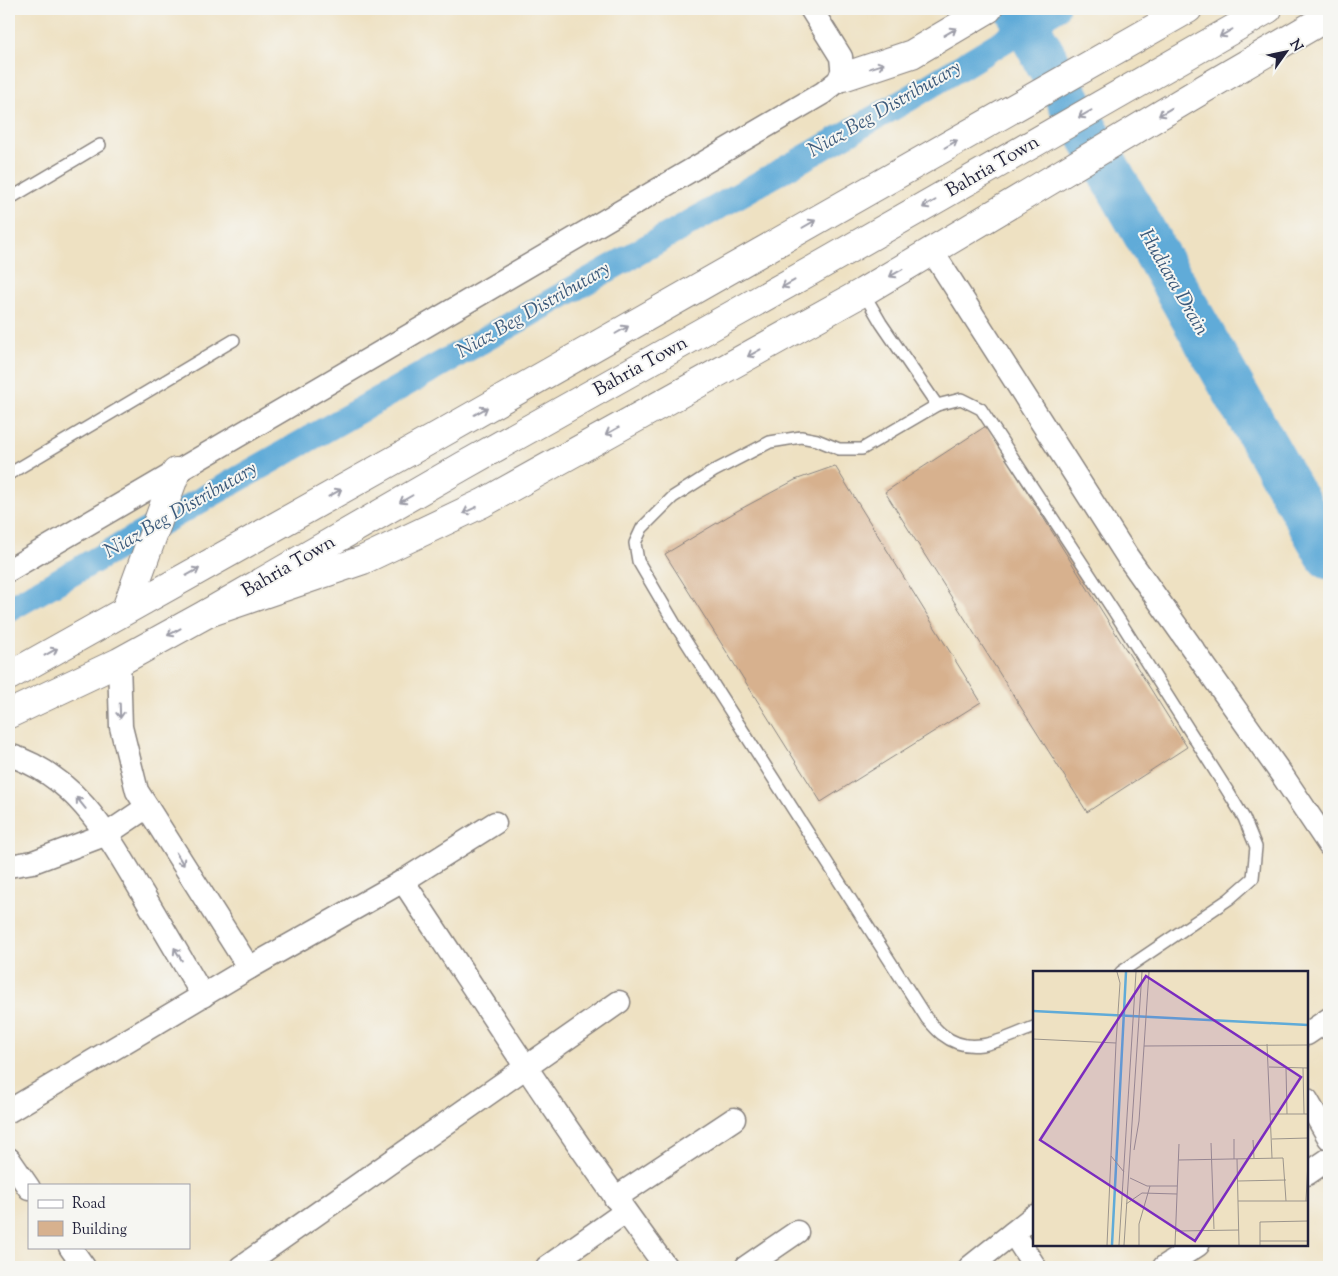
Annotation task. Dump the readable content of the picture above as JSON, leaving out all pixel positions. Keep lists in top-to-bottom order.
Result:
{
  "streets": {
    "main road": ["Bahria Town"]
  },
  "water": ["Niaz Beg Distributary", "Hudiara Drain"],
  "legend": ["Road", "Building"],
  "north": "top right"
}
